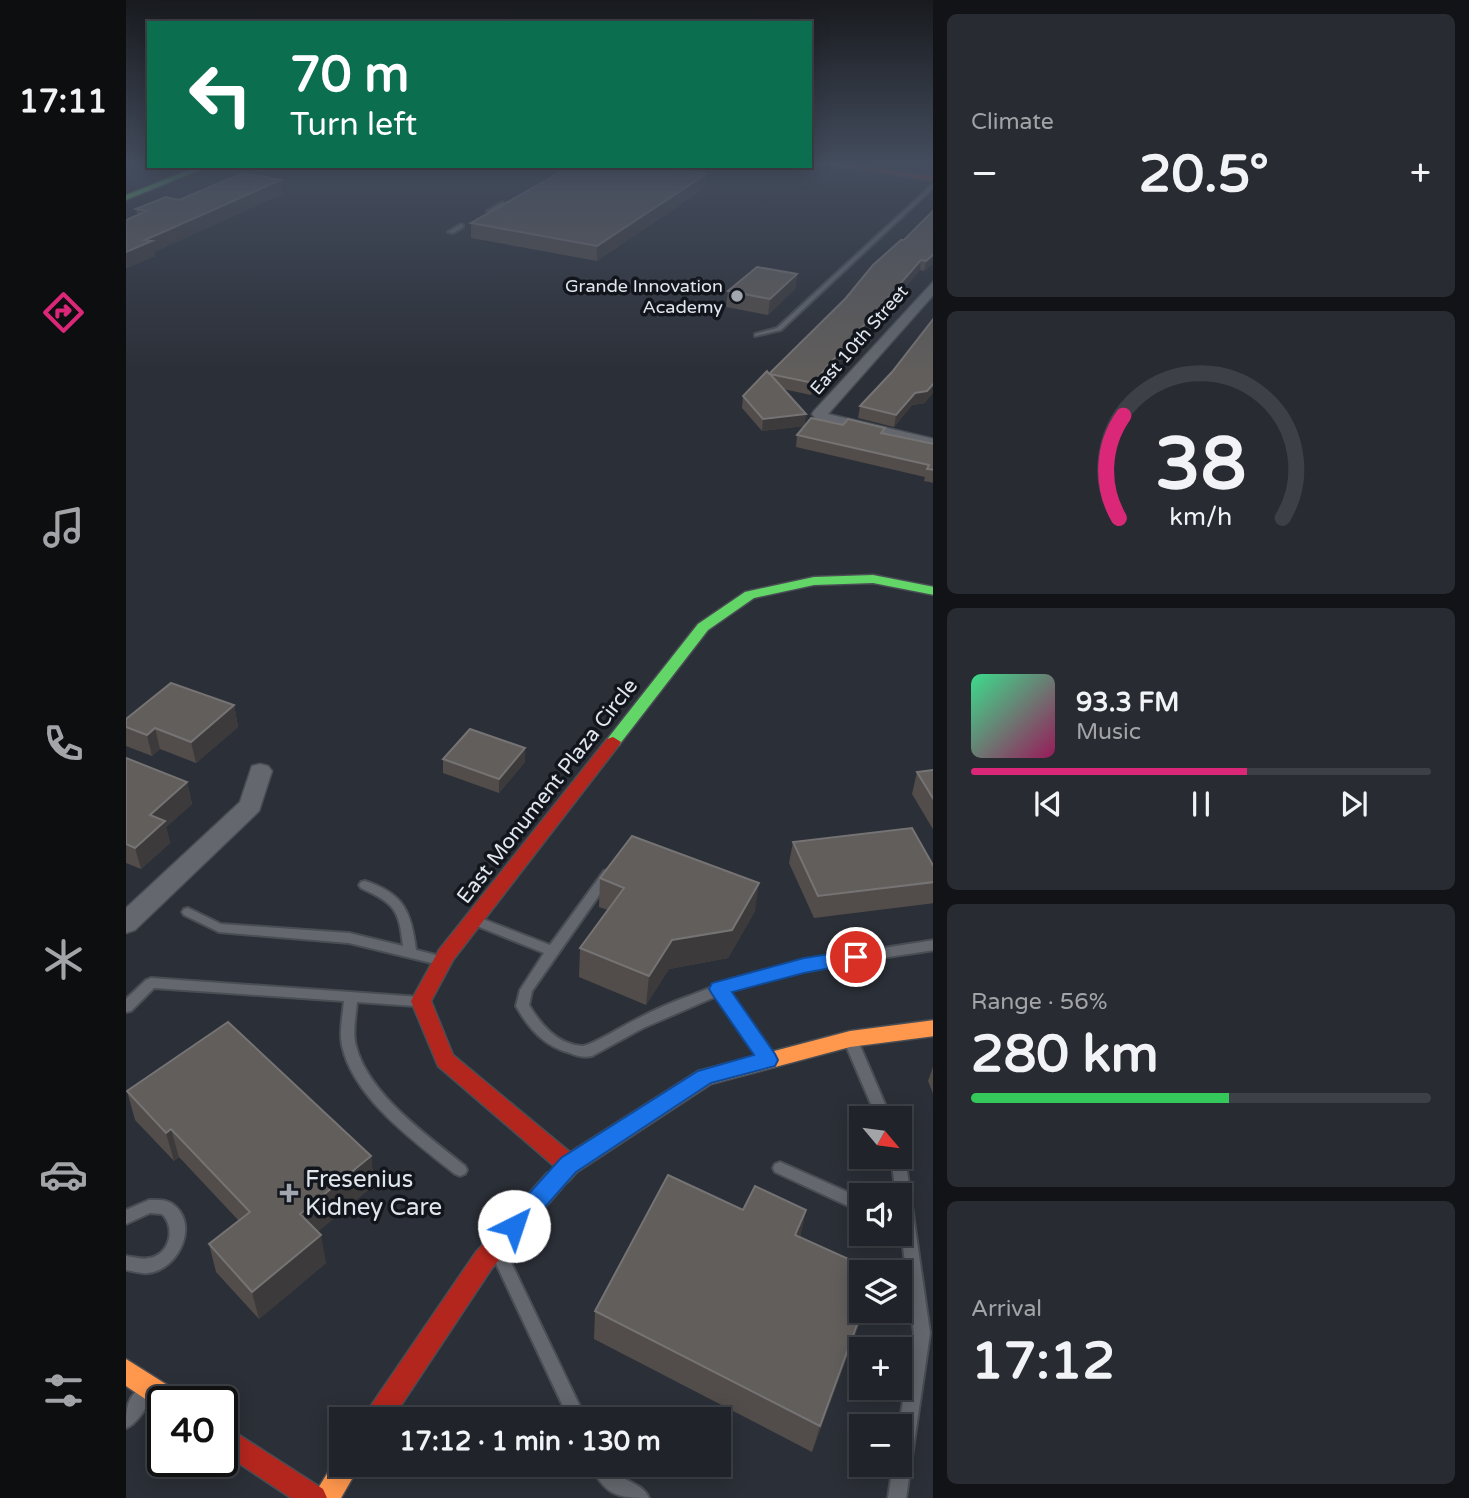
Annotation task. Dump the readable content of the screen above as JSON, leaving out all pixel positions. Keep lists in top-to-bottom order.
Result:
{
  "streets": {
    "street": ["East 10th Street", "East Monument Plaza Circle"]
  },
  "places": {
    "other": ["Grande Innovation Academy"],
    "health": ["Fresenius Kidney Care"]
  },
  "north": "bottom right",
  "page": {
    "tabs": "17:11",
    "tile": [
      "Climate",
      ["Range · 56%", "280 km"],
      ["Arrival", "17:12"]
    ],
    "turn": ["70 m", "Turn left"],
    "heat": ["−", "20.5°", "+"],
    "song": ["93.3 FM", "Music"],
    "map_buttons": ["+", "−"],
    "limit": "40",
    "trip": "17:12 · 1 min · 130 m",
    "gauge": ["38", "km/h"]
  }
}
